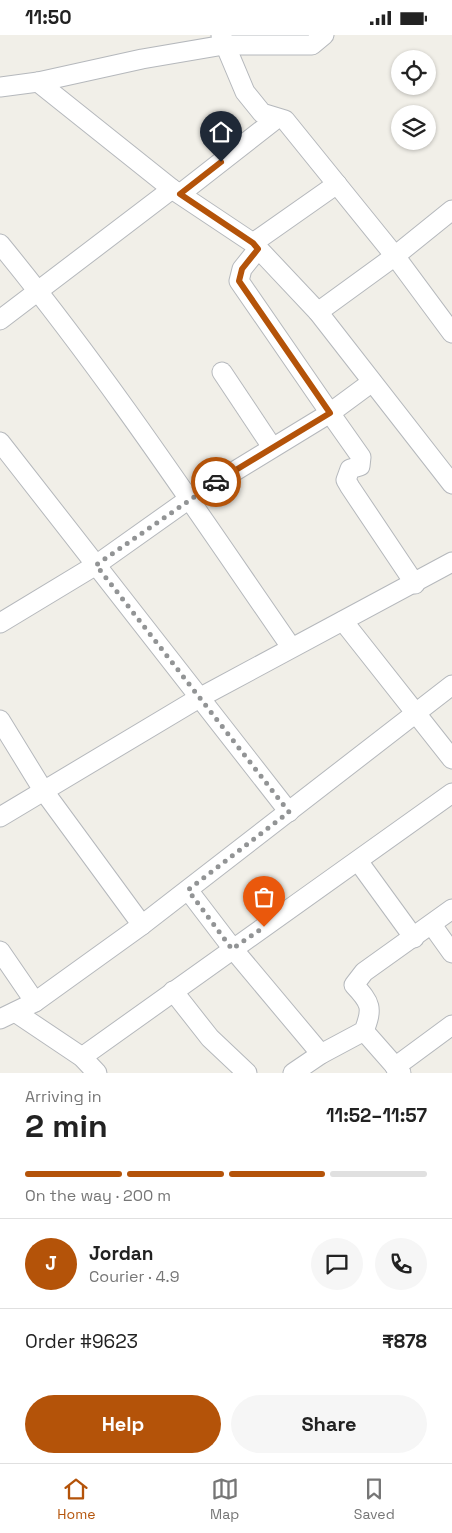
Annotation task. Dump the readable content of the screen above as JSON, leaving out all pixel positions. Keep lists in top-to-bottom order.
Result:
{
  "page": {
    "status": "11:50",
    "heading": ["2 min", "Arriving in", "11:52–11:57"],
    "panel": [
      "Jordan",
      "Courier · 4.9",
      "Order #9623",
      "₹878"
    ],
    "bar": "On the way · 200 m",
    "round": "J",
    "buttons": ["Help", "Share"],
    "tabs": ["Home", "Map", "Saved"]
  }
}
